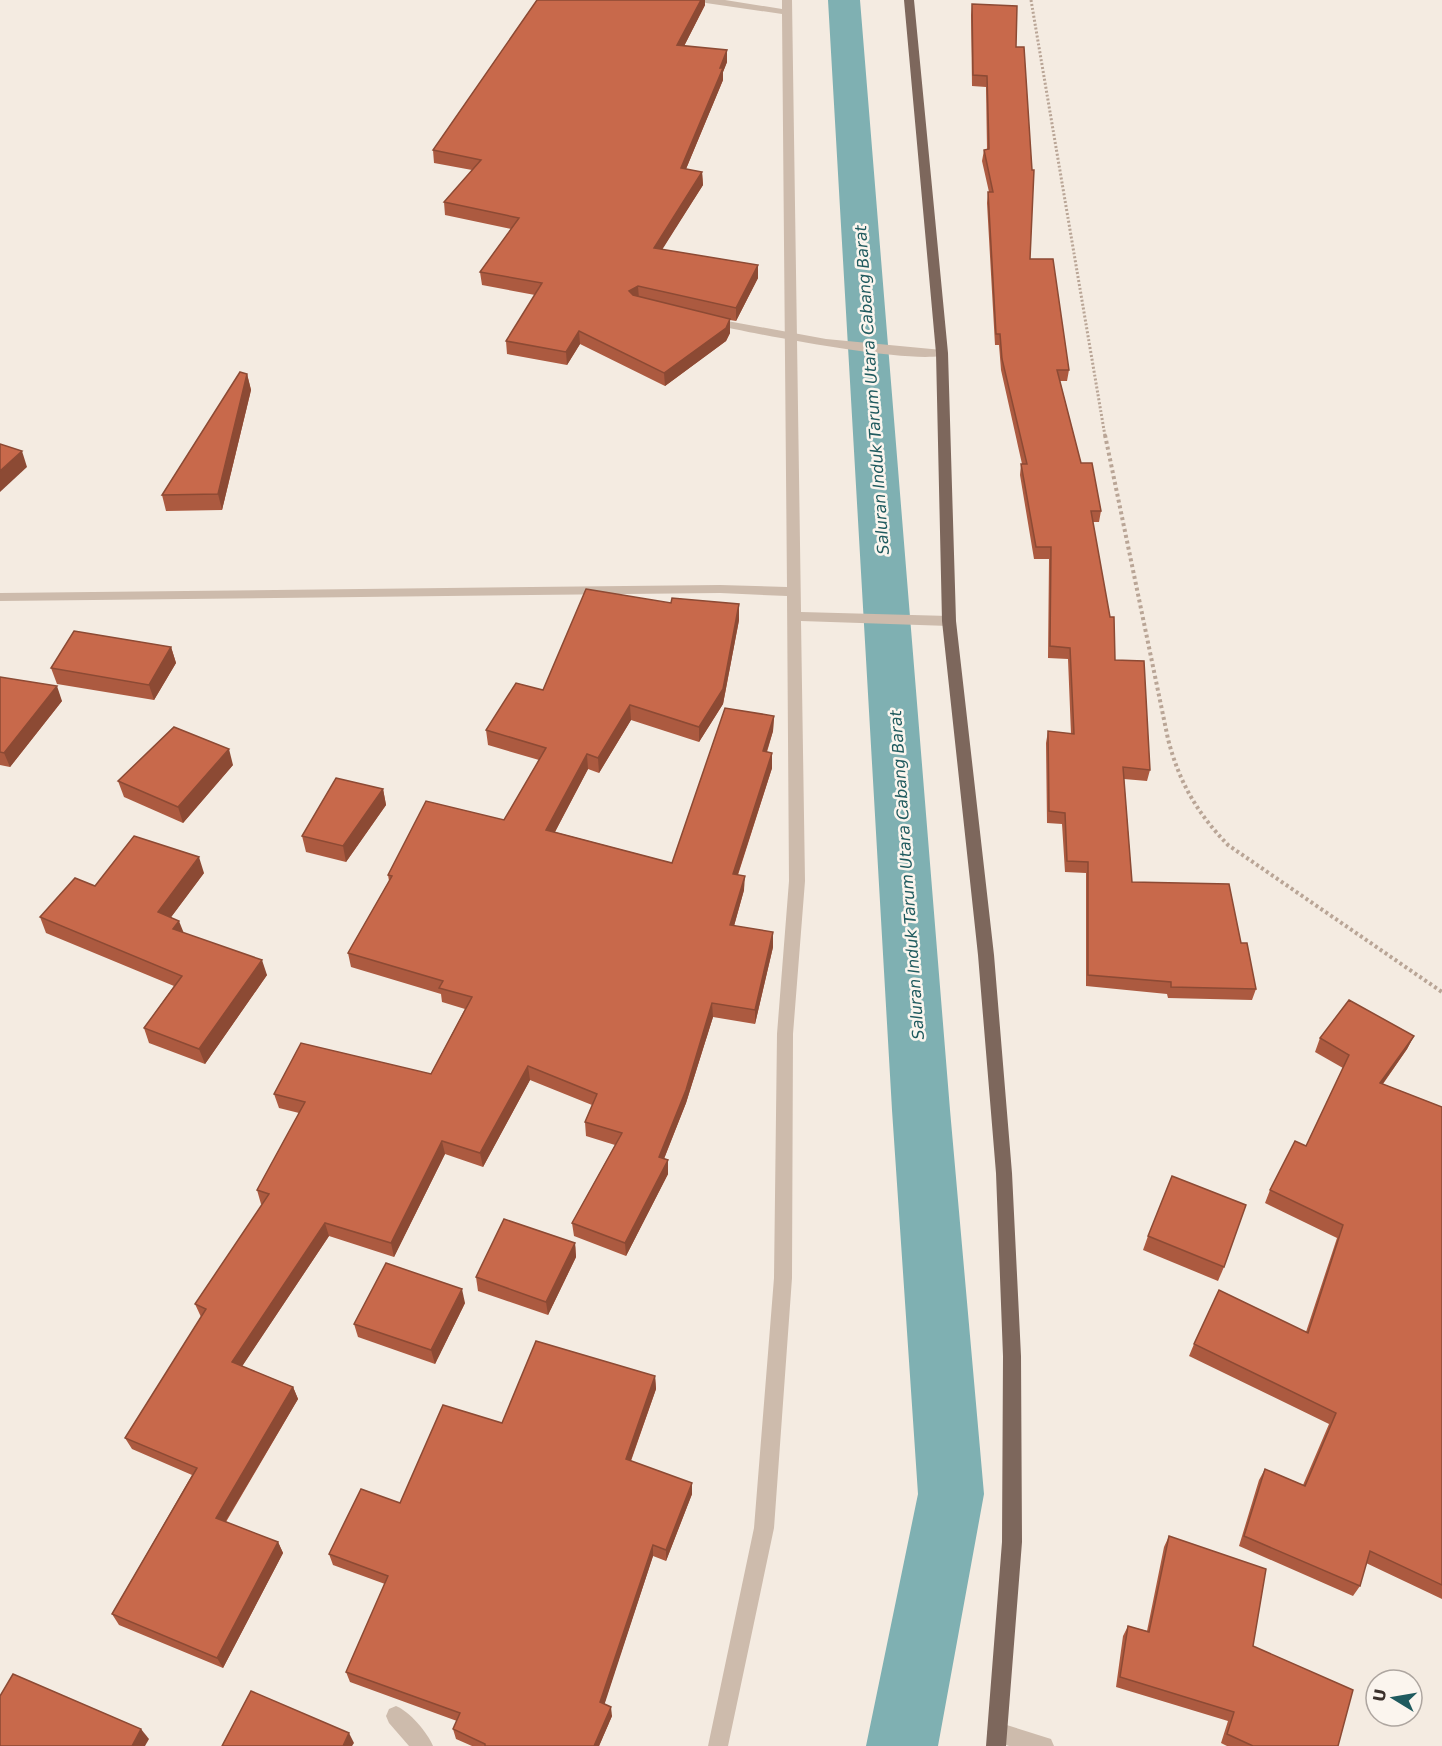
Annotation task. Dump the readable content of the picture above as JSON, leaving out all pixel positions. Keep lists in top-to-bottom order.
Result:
{
  "water": ["Saluran Induk Tarum Utara Cabang Barat"],
  "north": "left"
}
